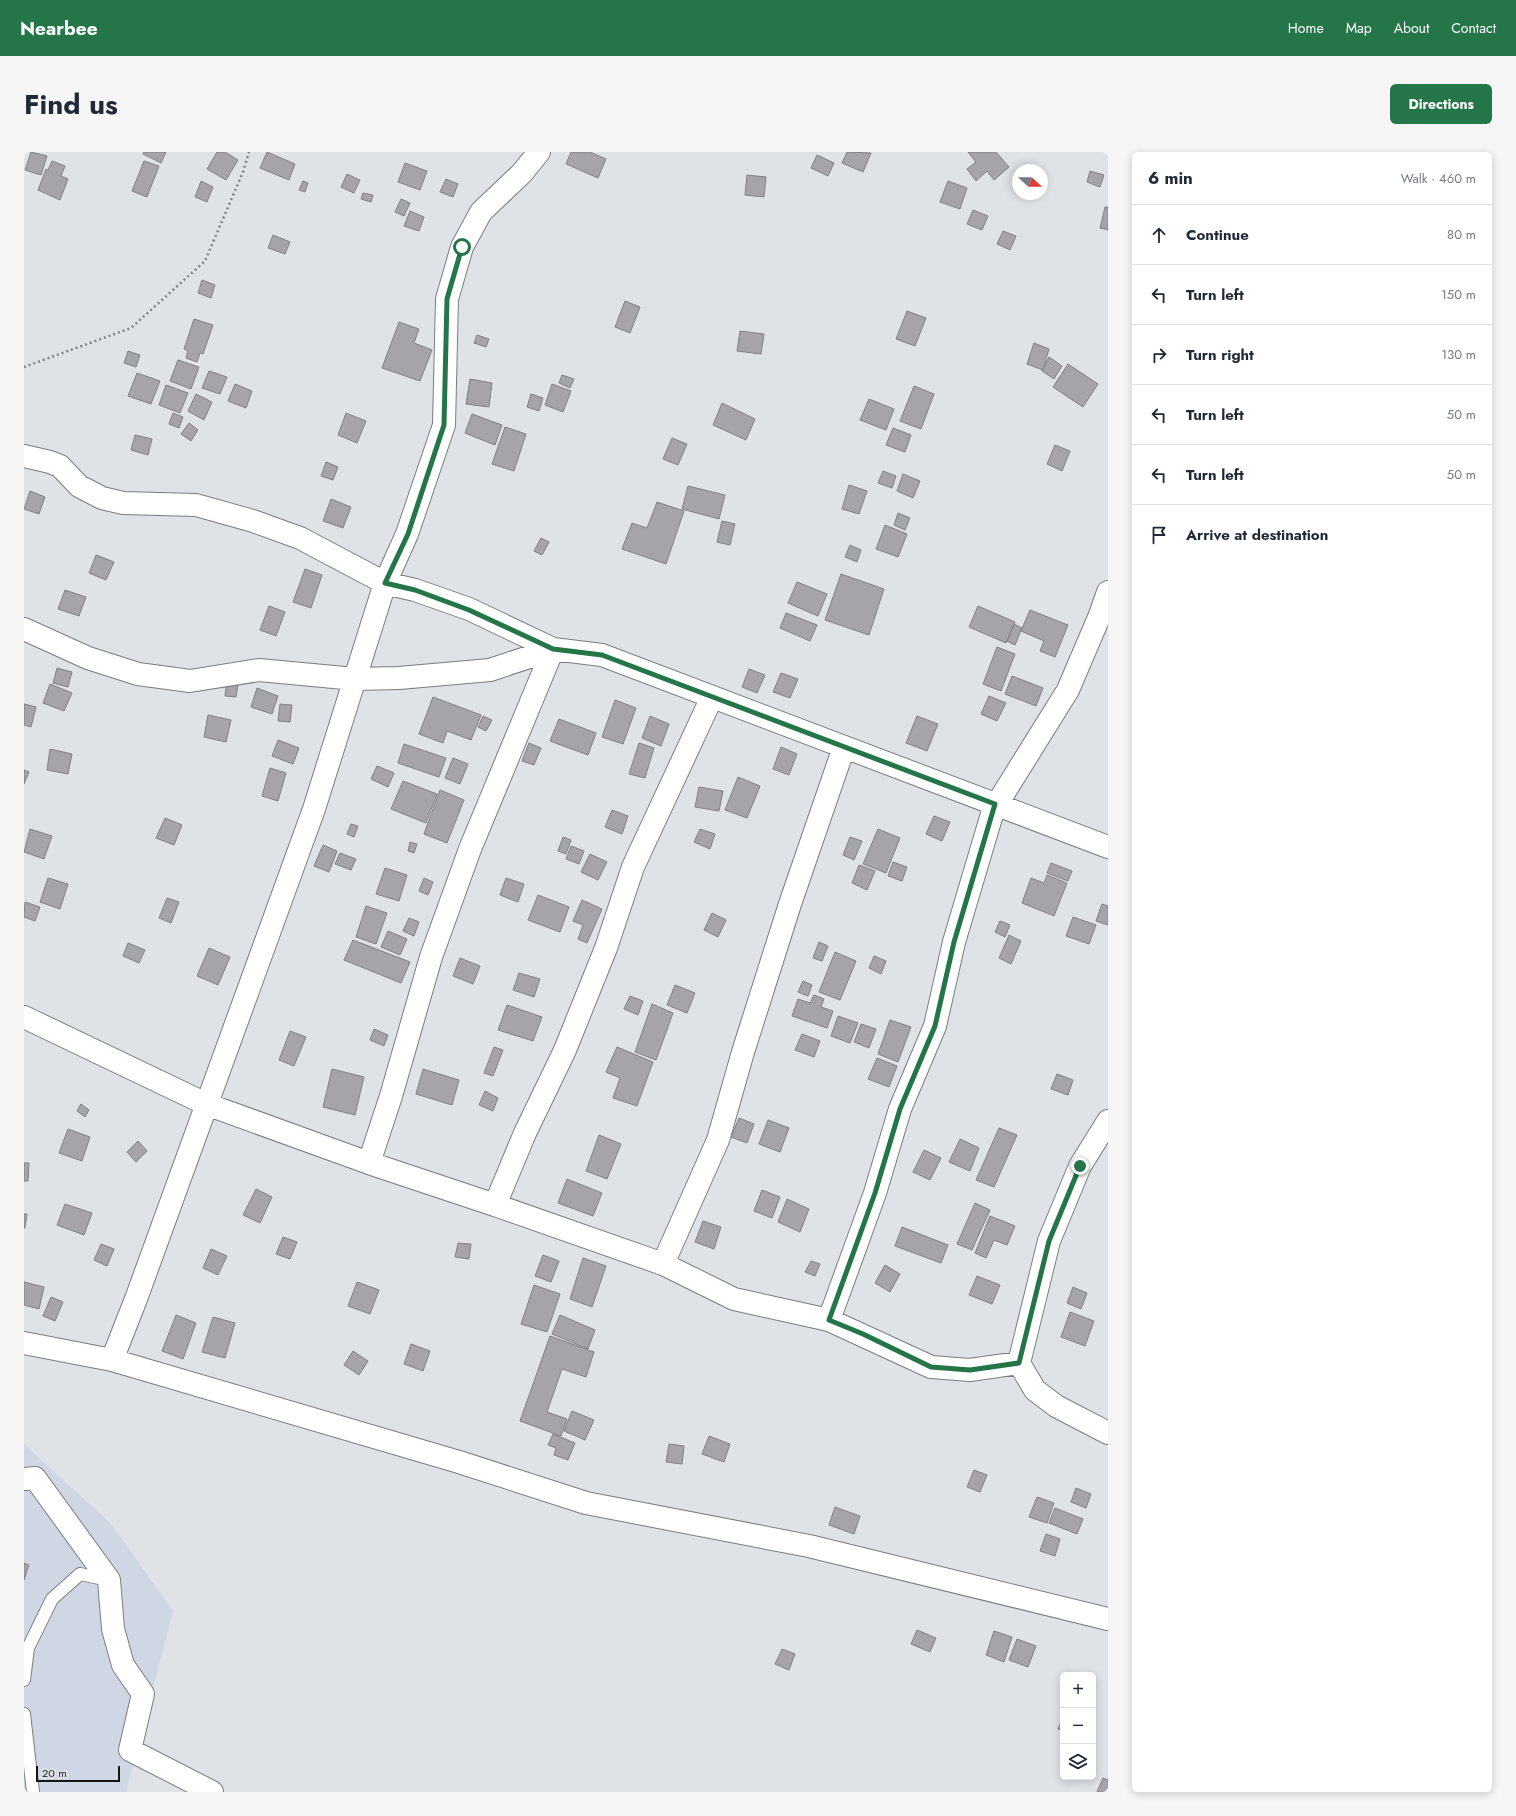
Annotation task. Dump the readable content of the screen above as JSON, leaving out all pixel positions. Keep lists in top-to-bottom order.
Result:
{
  "scale_bar": "20 m",
  "north": "right",
  "page": {
    "header": "Nearbee",
    "nav": [
      "Home",
      "Map",
      "About",
      "Contact"
    ],
    "title": "Find us",
    "buttons": "Directions",
    "heading": ["6 min", "Walk · 460 m"],
    "list": [
      ["Continue", "80 m"],
      ["Turn left", "150 m"],
      ["Turn right", "130 m"],
      ["Turn left", "50 m"],
      ["Turn left", "50 m"],
      "Arrive at destination"
    ],
    "map_buttons": ["+", "−"],
    "scale": "20 m"
  }
}
